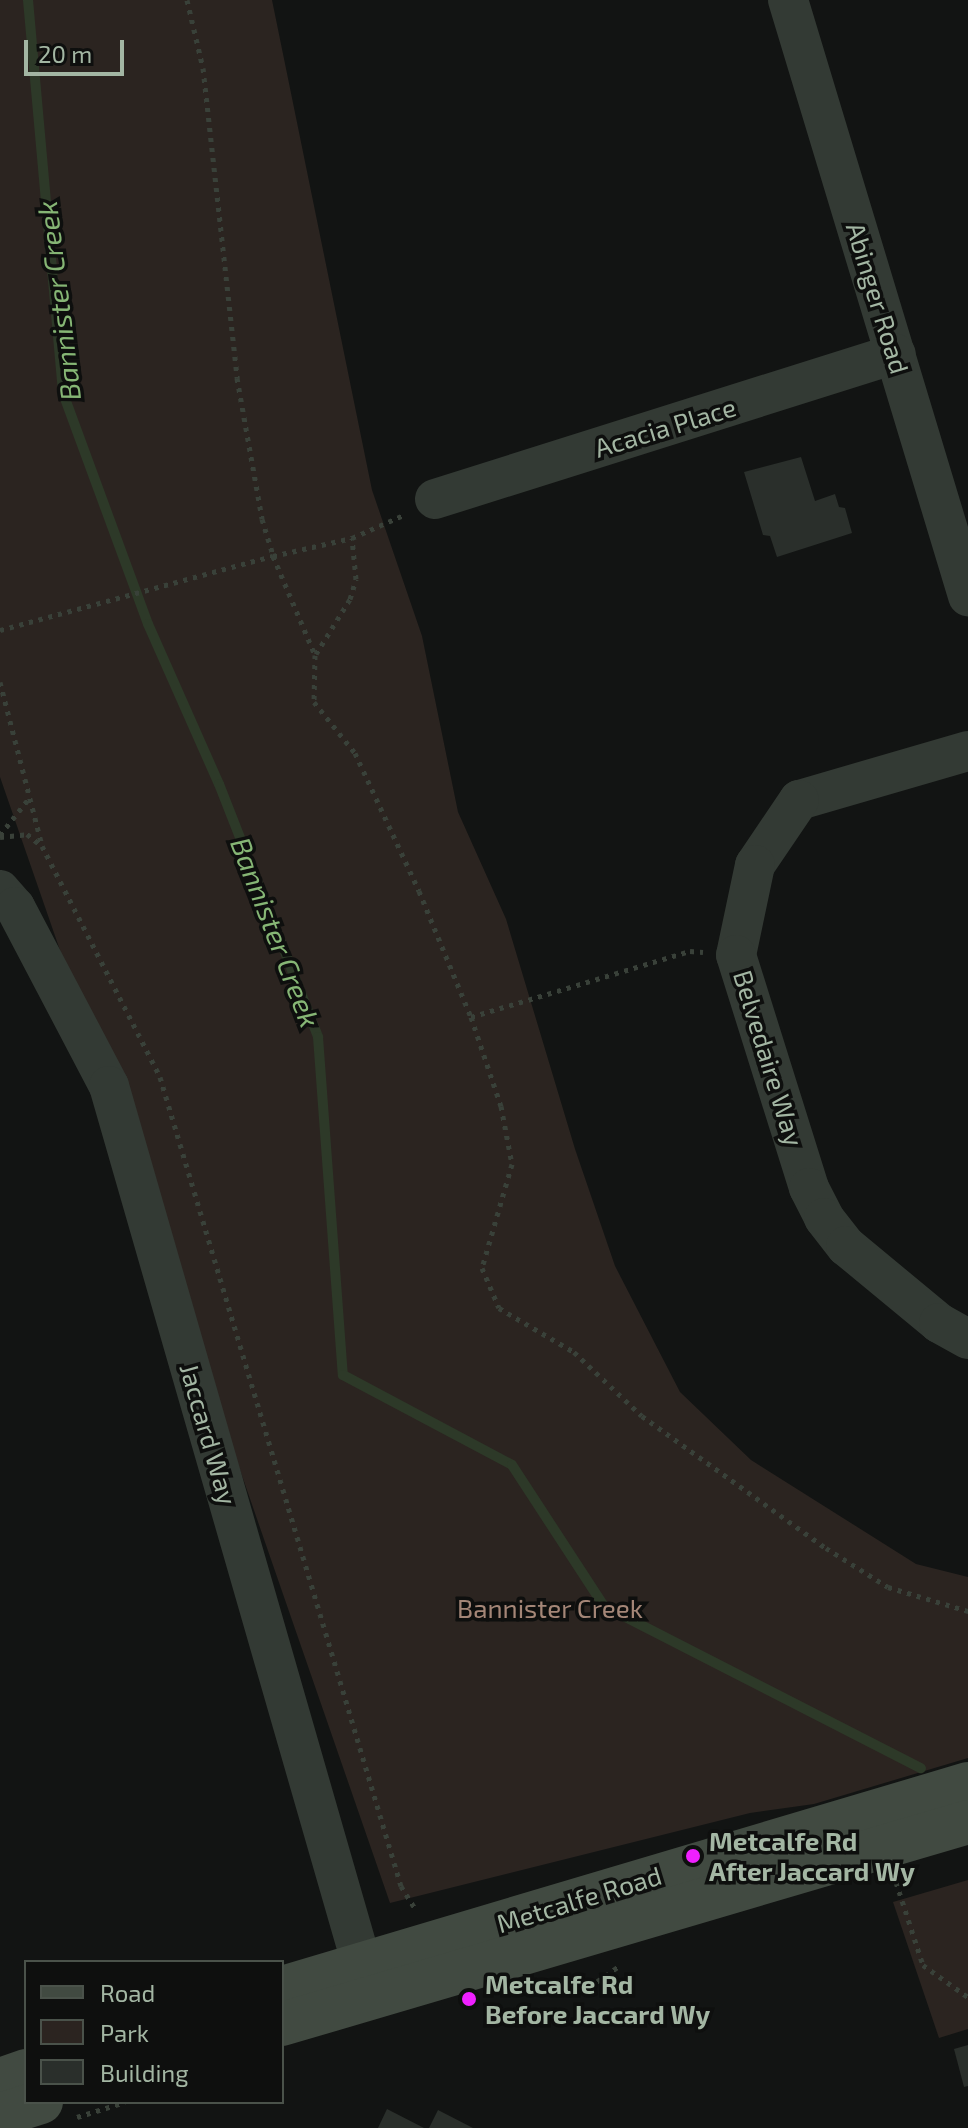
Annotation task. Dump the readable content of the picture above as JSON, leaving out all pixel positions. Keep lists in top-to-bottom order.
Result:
{
  "streets": {
    "main road": ["Metcalfe Road"],
    "street": [
      "Abinger Road",
      "Acacia Place",
      "Belvedaire Way",
      "Jaccard Way"
    ]
  },
  "crossings": [
    ["Abinger Road", "Acacia Place"],
    ["Jaccard Way", "Metcalfe Road"]
  ],
  "water": ["Bannister Creek"],
  "parks": ["Bannister Creek"],
  "places": ["Metcalfe Rd After Jaccard Wy", "Metcalfe Rd Before Jaccard Wy"],
  "legend": ["Road", "Park", "Building"],
  "scale_bar": "20 m"
}
